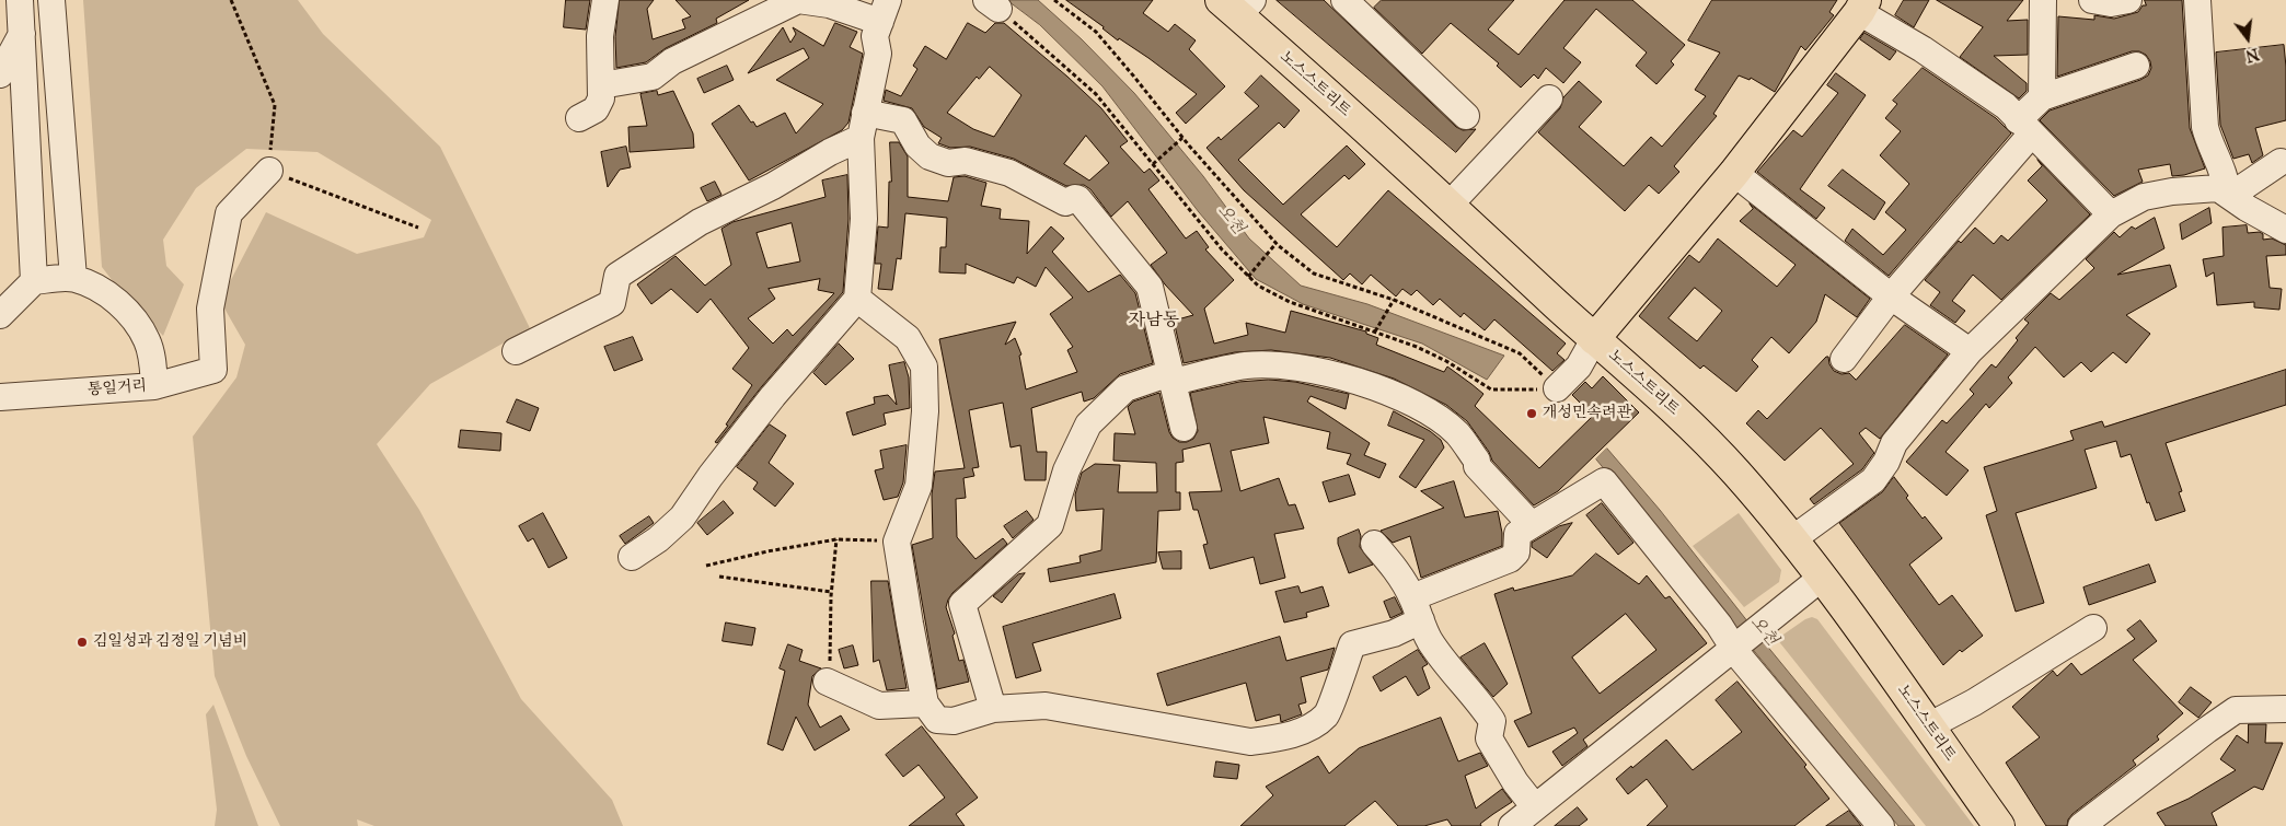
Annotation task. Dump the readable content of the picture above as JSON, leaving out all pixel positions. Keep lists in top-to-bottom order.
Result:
{
  "streets": {
    "main road": ["노스스트리트"],
    "street": ["통일거리"]
  },
  "districts": ["자남동"],
  "water": ["오천"],
  "places": ["개성민속려관", "김일성과 김정일 기념비"],
  "north": "bottom"
}
